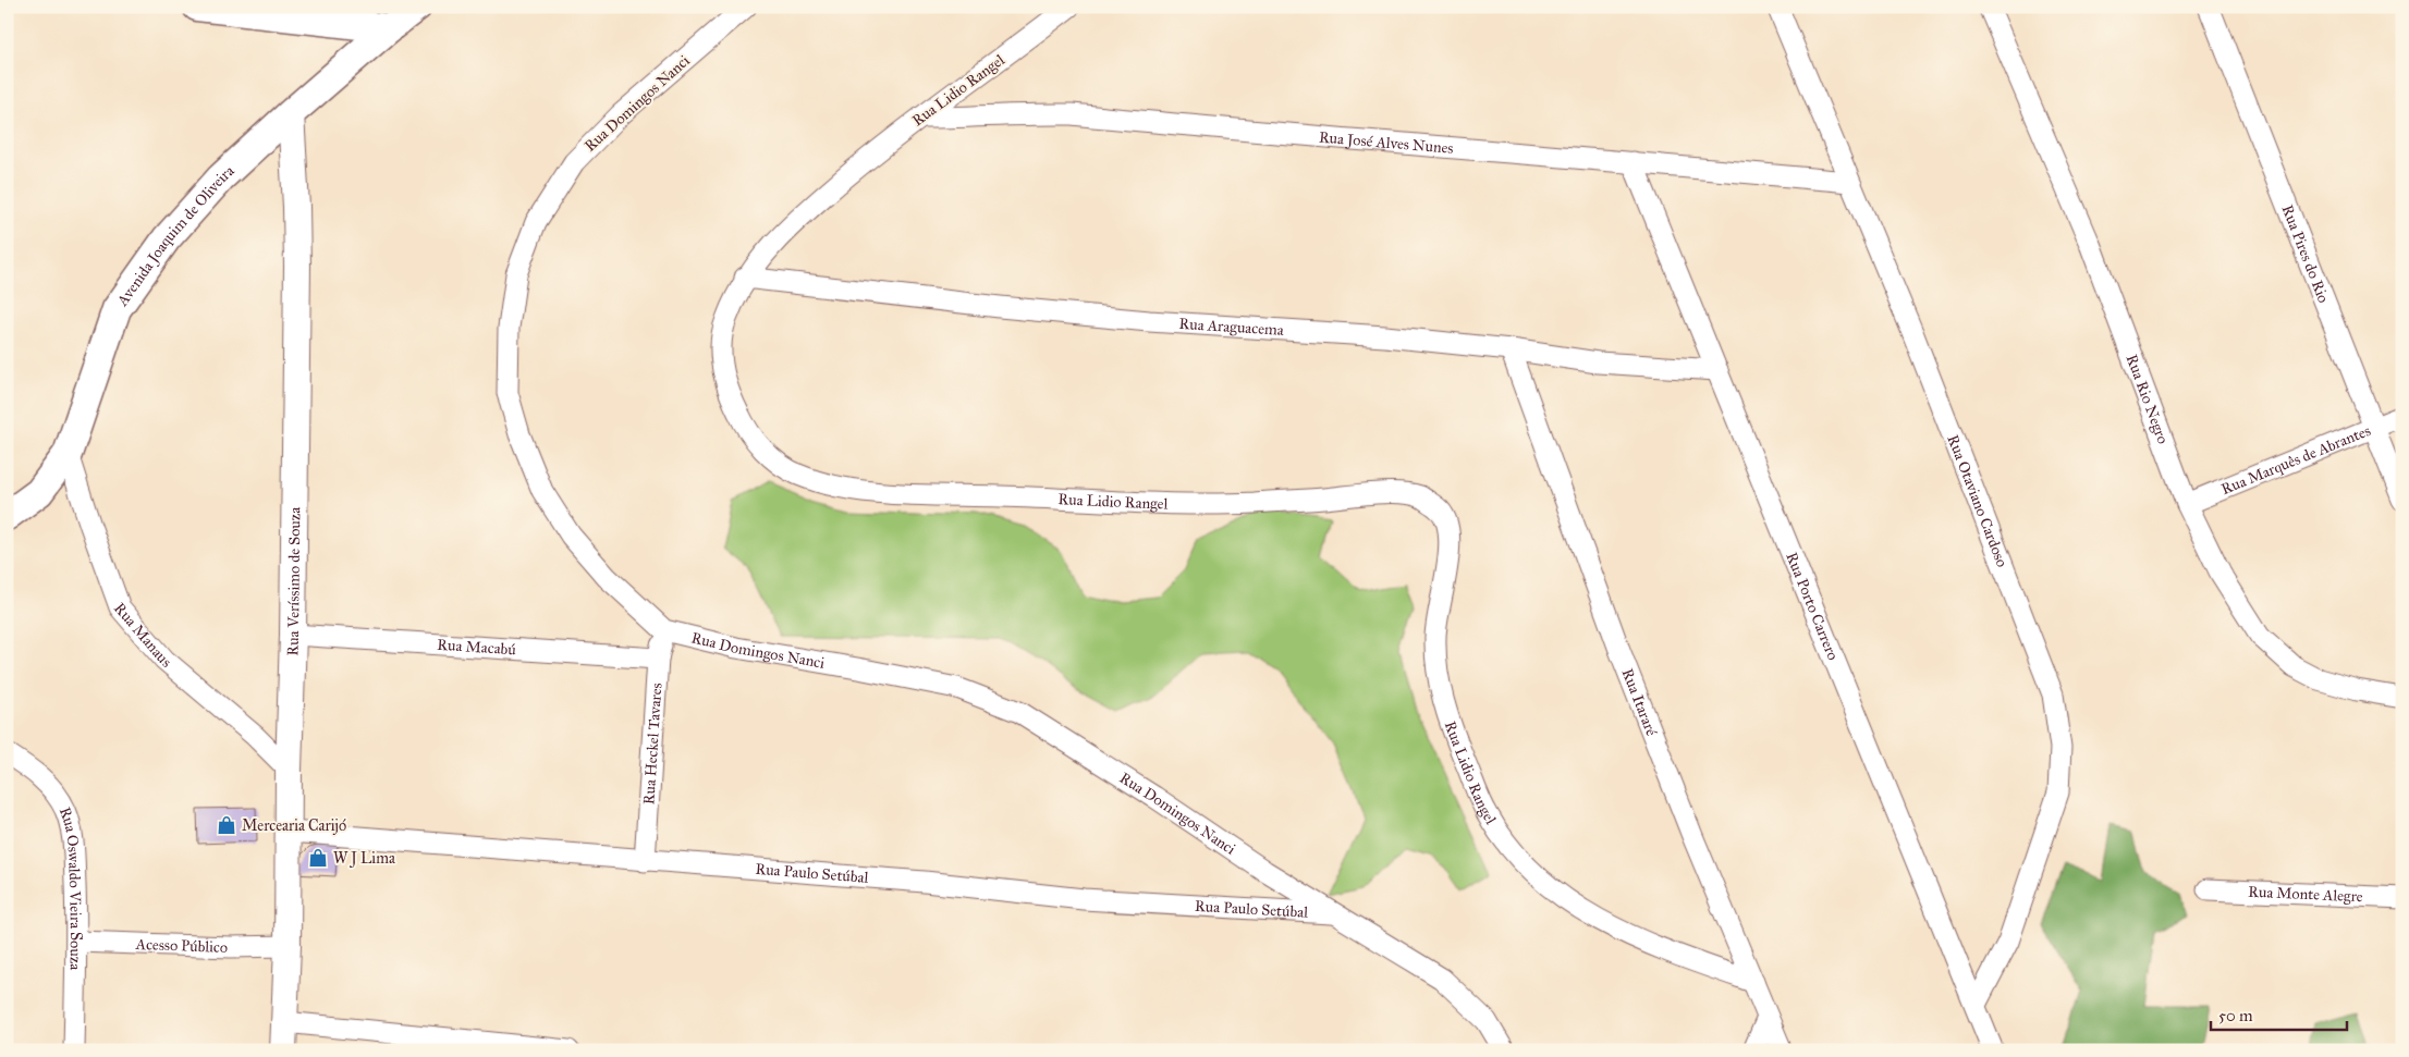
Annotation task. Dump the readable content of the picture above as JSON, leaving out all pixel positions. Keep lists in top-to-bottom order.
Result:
{
  "streets": {
    "main road": ["Avenida Joaquim de Oliveira"],
    "street": [
      "Rua Lidio Rangel",
      "Rua Domingos Nanci",
      "Rua José Alves Nunes",
      "Rua Pires do Rio",
      "Rua Araguacema",
      "Rua Rio Negro",
      "Rua Marquês de Abrantes",
      "Rua Otaviano Cardoso",
      "Rua Veríssimo de Souza",
      "Rua Porto Carrero",
      "Rua Manaus",
      "Rua Macabú",
      "Rua Itararé",
      "Rua Heckel Tavares",
      "Rua Paulo Setúbal",
      "Rua Oswaldo Vieira Souza",
      "Rua Monte Alegre",
      "Acesso Público"
    ]
  },
  "crossings": [
    ["Rua Lidio Rangel", "Rua José Alves Nunes"],
    ["Rua Lidio Rangel", "Rua Araguacema"],
    ["Rua Lidio Rangel", "Rua Itararé"],
    ["Rua Domingos Nanci", "Rua Heckel Tavares"],
    ["Rua Domingos Nanci", "Rua Paulo Setúbal"],
    ["Rua José Alves Nunes", "Rua Otaviano Cardoso"],
    ["Rua José Alves Nunes", "Rua Porto Carrero"],
    ["Avenida Joaquim de Oliveira", "Rua Veríssimo de Souza"],
    ["Avenida Joaquim de Oliveira", "Rua Manaus"],
    ["Rua Pires do Rio", "Rua Marquês de Abrantes"],
    ["Rua Araguacema", "Rua Porto Carrero"],
    ["Rua Araguacema", "Rua Itararé"],
    ["Rua Rio Negro", "Rua Marquês de Abrantes"],
    ["Rua Otaviano Cardoso", "Rua Porto Carrero"],
    ["Rua Veríssimo de Souza", "Rua Manaus"],
    ["Rua Veríssimo de Souza", "Rua Macabú"],
    ["Rua Veríssimo de Souza", "Rua Paulo Setúbal"],
    ["Rua Veríssimo de Souza", "Acesso Público"],
    ["Rua Macabú", "Rua Heckel Tavares"],
    ["Rua Heckel Tavares", "Rua Paulo Setúbal"],
    ["Rua Oswaldo Vieira Souza", "Acesso Público"]
  ],
  "places": {
    "shop": ["Mercearia Carijó", "W J Lima"]
  },
  "scale_bar": "50 m"
}
